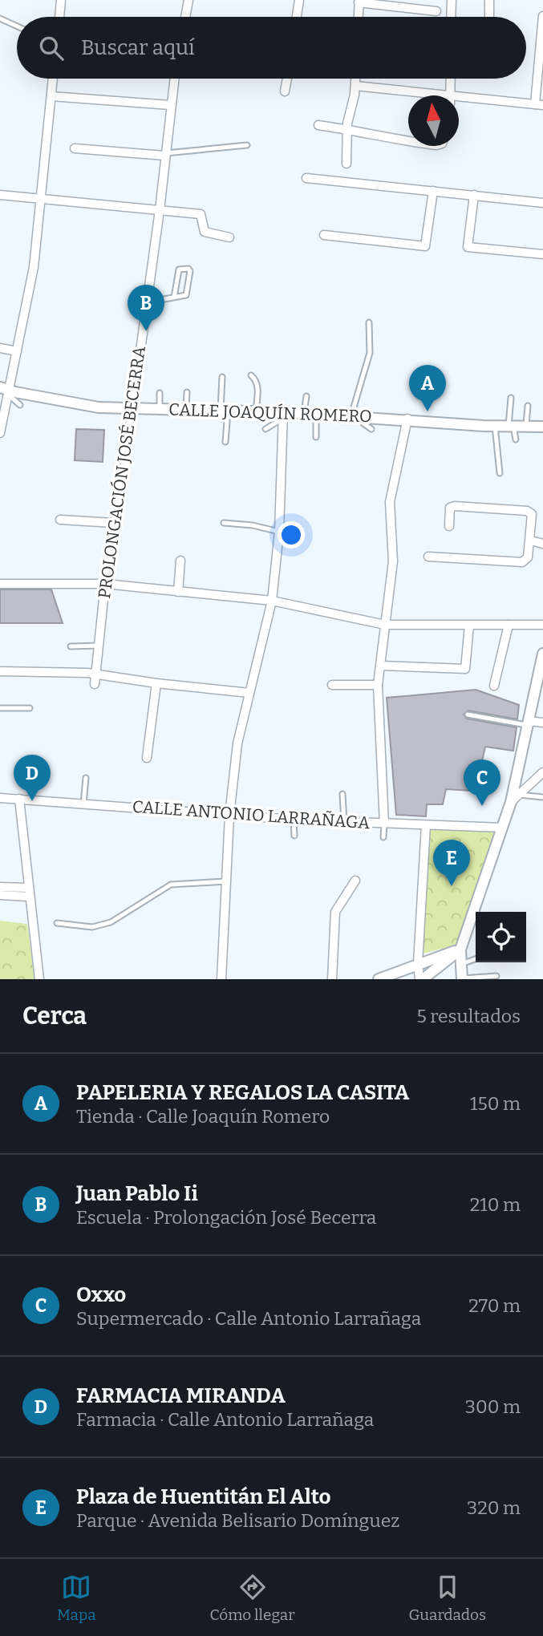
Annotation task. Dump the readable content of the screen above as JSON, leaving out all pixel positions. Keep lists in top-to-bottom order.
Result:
{
  "streets": {
    "street": ["CALLE JOAQUÍN ROMERO", "PROLONGACIÓN JOSÉ BECERRA", "CALLE ANTONIO LARRAÑAGA"]
  },
  "crossings": [
    ["CALLE JOAQUÍN ROMERO", "PROLONGACIÓN JOSÉ BECERRA"]
  ],
  "north": "top",
  "page": {
    "search": "Buscar aquí",
    "pins": [
      "B",
      "A",
      "D",
      "C",
      "E"
    ],
    "heading": ["Cerca", "5 resultados"],
    "list": [
      {
        "mark": "A",
        "name": "PAPELERIA Y REGALOS LA CASITA",
        "note": "Tienda · Calle Joaquín Romero",
        "value": "150 m"
      },
      {
        "mark": "B",
        "name": "Juan Pablo Ii",
        "note": "Escuela · Prolongación José Becerra",
        "value": "210 m"
      },
      {
        "mark": "C",
        "name": "Oxxo",
        "note": "Supermercado · Calle Antonio Larrañaga",
        "value": "270 m"
      },
      {
        "mark": "D",
        "name": "FARMACIA MIRANDA",
        "note": "Farmacia · Calle Antonio Larrañaga",
        "value": "300 m"
      },
      {
        "mark": "E",
        "name": "Plaza de Huentitán El Alto",
        "note": "Parque · Avenida Belisario Domínguez",
        "value": "320 m"
      }
    ],
    "nav": ["Mapa", "Cómo llegar", "Guardados"]
  }
}
